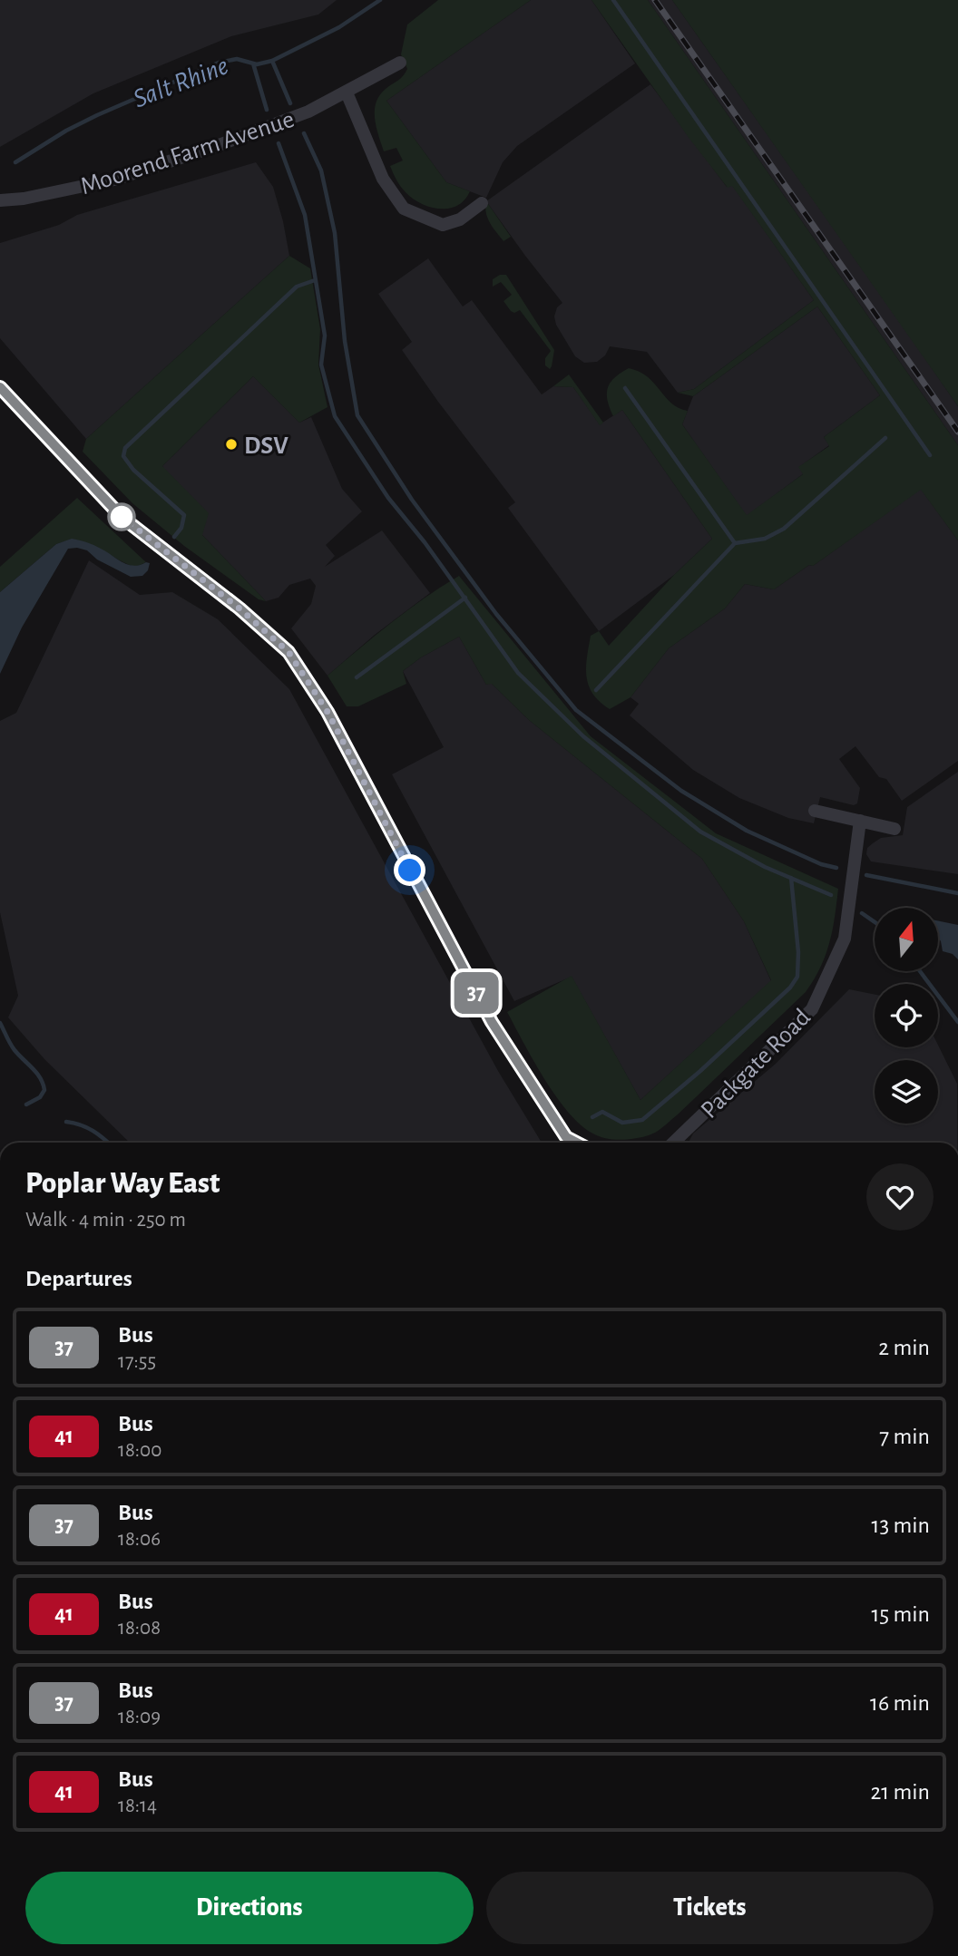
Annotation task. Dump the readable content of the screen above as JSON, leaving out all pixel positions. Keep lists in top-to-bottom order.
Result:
{
  "streets": {
    "street": ["Moorend Farm Avenue", "Packgate Road"]
  },
  "water": ["Salt Rhine"],
  "places": ["DSV"],
  "lines": ["bus line 37"],
  "north": "top",
  "page": {
    "on_map": "37",
    "heading": [
      ["Poplar Way East", "Walk · 4 min · 250 m"],
      "Departures"
    ],
    "list": [
      {
        "mark": "37",
        "name": "Bus",
        "note": "17:55",
        "value": "2 min"
      },
      {
        "mark": "41",
        "name": "Bus",
        "note": "18:00",
        "value": "7 min"
      },
      {
        "mark": "37",
        "name": "Bus",
        "note": "18:06",
        "value": "13 min"
      },
      {
        "mark": "41",
        "name": "Bus",
        "note": "18:08",
        "value": "15 min"
      },
      {
        "mark": "37",
        "name": "Bus",
        "note": "18:09",
        "value": "16 min"
      },
      {
        "mark": "41",
        "name": "Bus",
        "note": "18:14",
        "value": "21 min"
      }
    ],
    "buttons": ["Directions", "Tickets"]
  }
}
